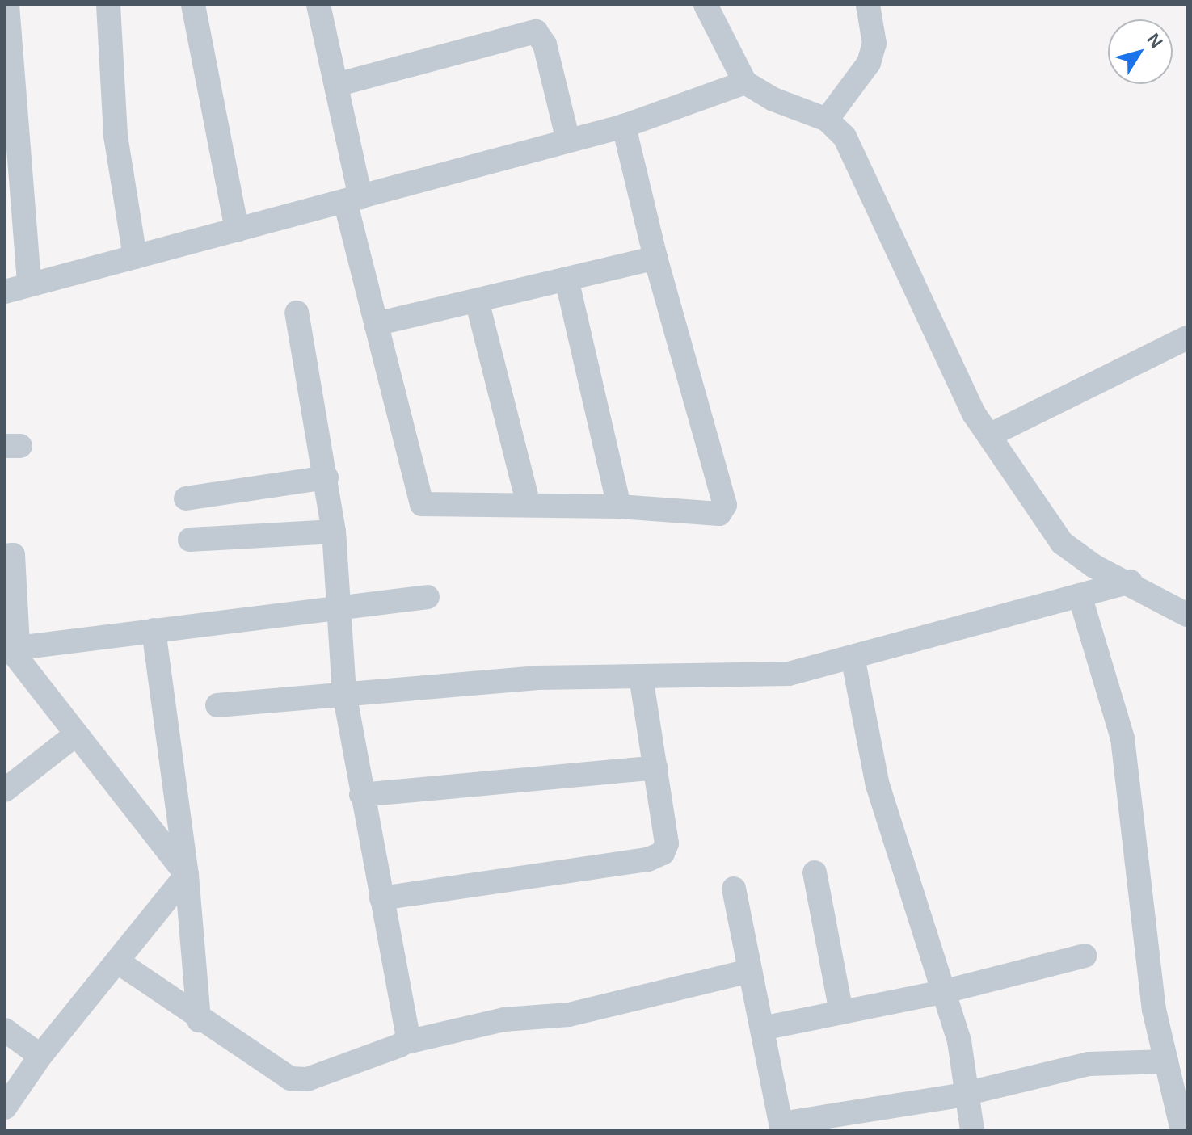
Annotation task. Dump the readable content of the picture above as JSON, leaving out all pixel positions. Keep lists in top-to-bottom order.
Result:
{
  "north": "top right"
}
